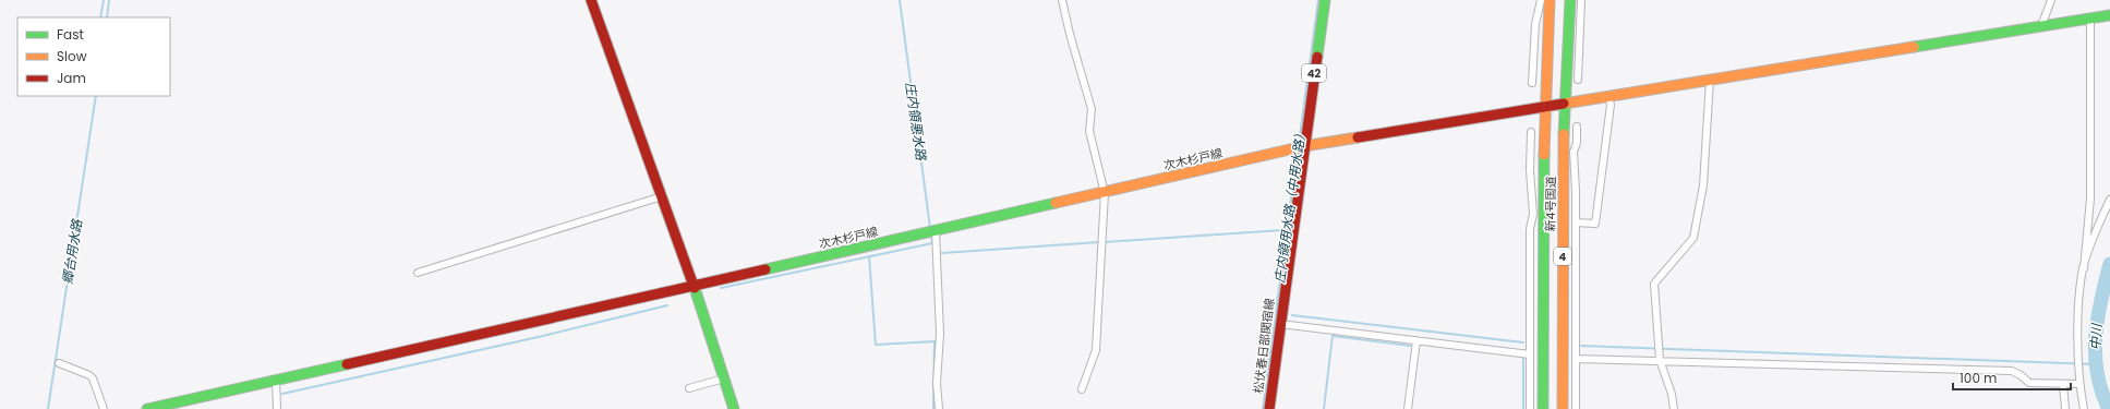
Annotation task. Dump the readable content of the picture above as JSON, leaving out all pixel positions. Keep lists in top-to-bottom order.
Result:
{
  "streets": {
    "main road": [
      "42",
      "次木杉戸線",
      "新4号国道",
      "4",
      "松伏春日部関宿線"
    ]
  },
  "crossings": [
    ["次木杉戸線", "新4号国道"],
    ["次木杉戸線", "松伏春日部関宿線"]
  ],
  "water": [
    "庄内領悪水路",
    "庄内領用水路（中用水路）",
    "郷台用水路",
    "中川"
  ],
  "legend": ["Fast", "Slow", "Jam"],
  "scale_bar": "100 m"
}
